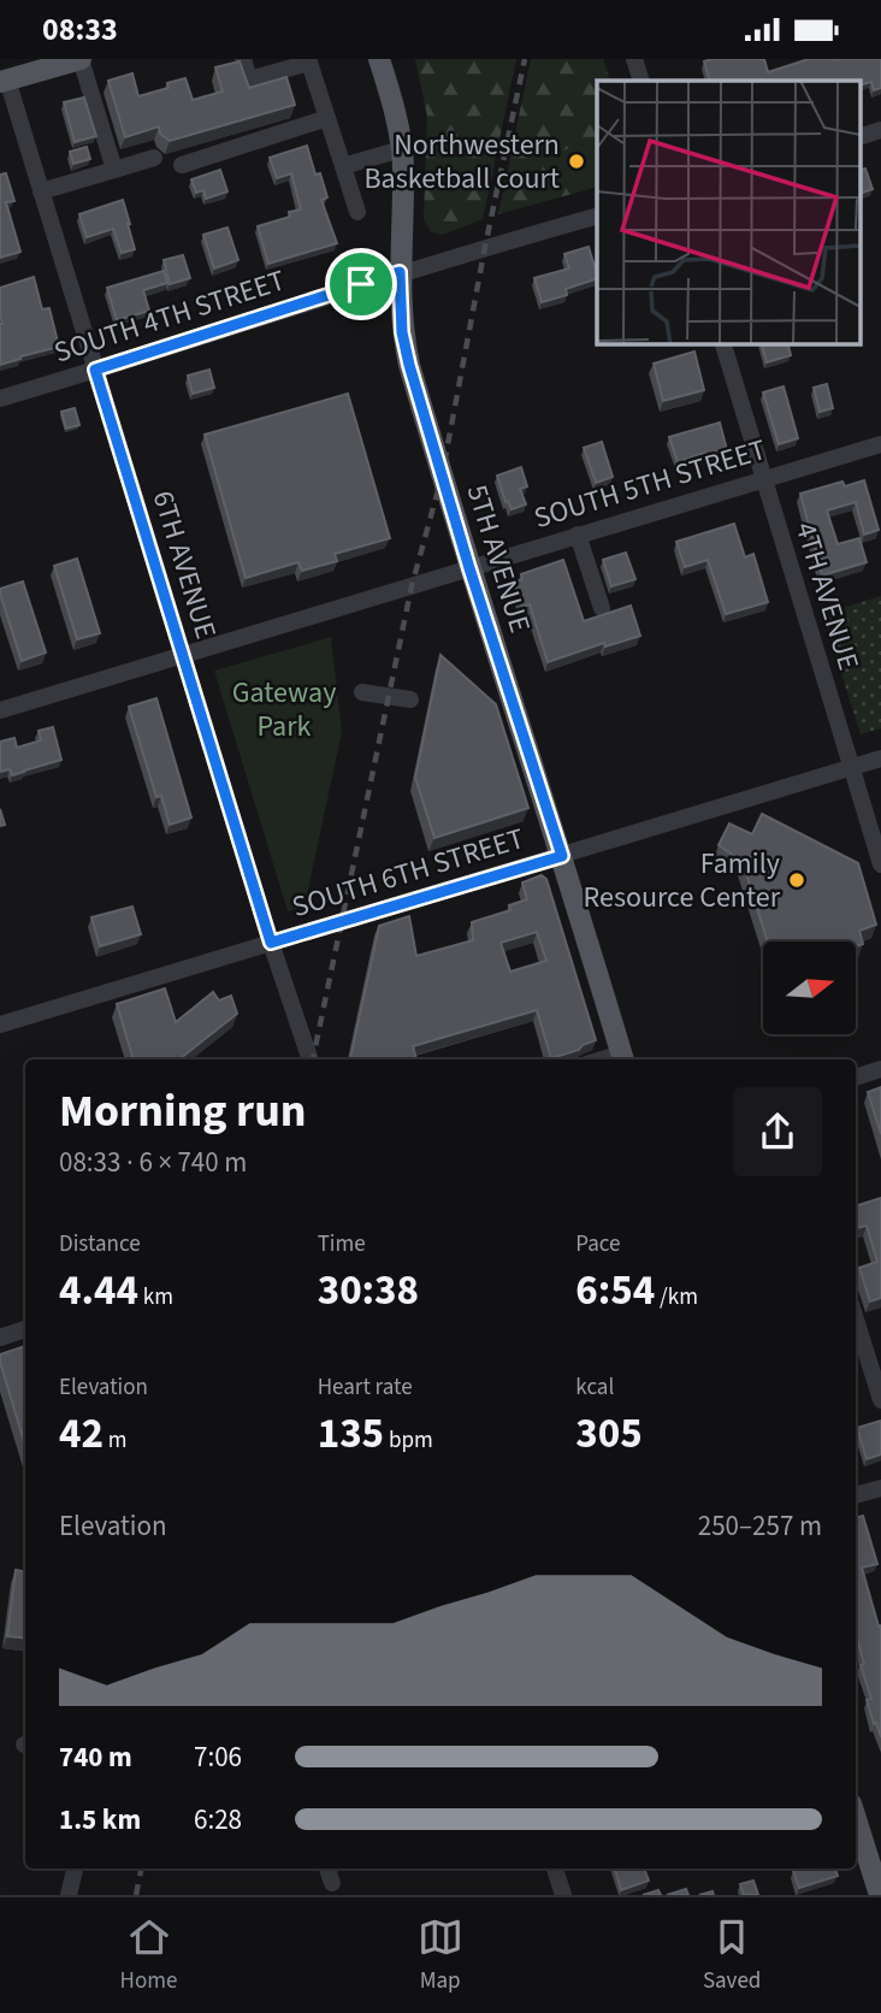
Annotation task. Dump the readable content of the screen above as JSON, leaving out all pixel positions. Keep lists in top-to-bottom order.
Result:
{
  "streets": {
    "main road": ["5TH AVENUE"],
    "street": [
      "SOUTH 4TH STREET",
      "SOUTH 5TH STREET",
      "6TH AVENUE",
      "4TH AVENUE",
      "SOUTH 6TH STREET"
    ]
  },
  "crossings": [
    ["SOUTH 4TH STREET", "5TH AVENUE"],
    ["SOUTH 4TH STREET", "6TH AVENUE"],
    ["SOUTH 5TH STREET", "5TH AVENUE"],
    ["SOUTH 5TH STREET", "6TH AVENUE"],
    ["SOUTH 5TH STREET", "4TH AVENUE"],
    ["5TH AVENUE", "SOUTH 6TH STREET"],
    ["6TH AVENUE", "SOUTH 6TH STREET"],
    ["4TH AVENUE", "SOUTH 6TH STREET"]
  ],
  "parks": ["Gateway Park"],
  "places": ["Northwestern Basketball court", "Family Resource Center"],
  "north": "right",
  "page": {
    "status": "08:33",
    "heading": ["Morning run", "08:33 · 6 × 740 m"],
    "stats": [
      ["Distance", "4.44 km"],
      ["Time", "30:38"],
      ["Pace", "6:54 /km"],
      ["Elevation", "42 m"],
      ["Heart rate", "135 bpm"],
      ["kcal", "305"]
    ],
    "chart": ["Elevation", "250–257 m"],
    "list": [
      {
        "name": "740 m",
        "note": "7:06"
      },
      {
        "name": "1.5 km",
        "note": "6:28"
      }
    ],
    "tabs": ["Home", "Map", "Saved"]
  }
}
